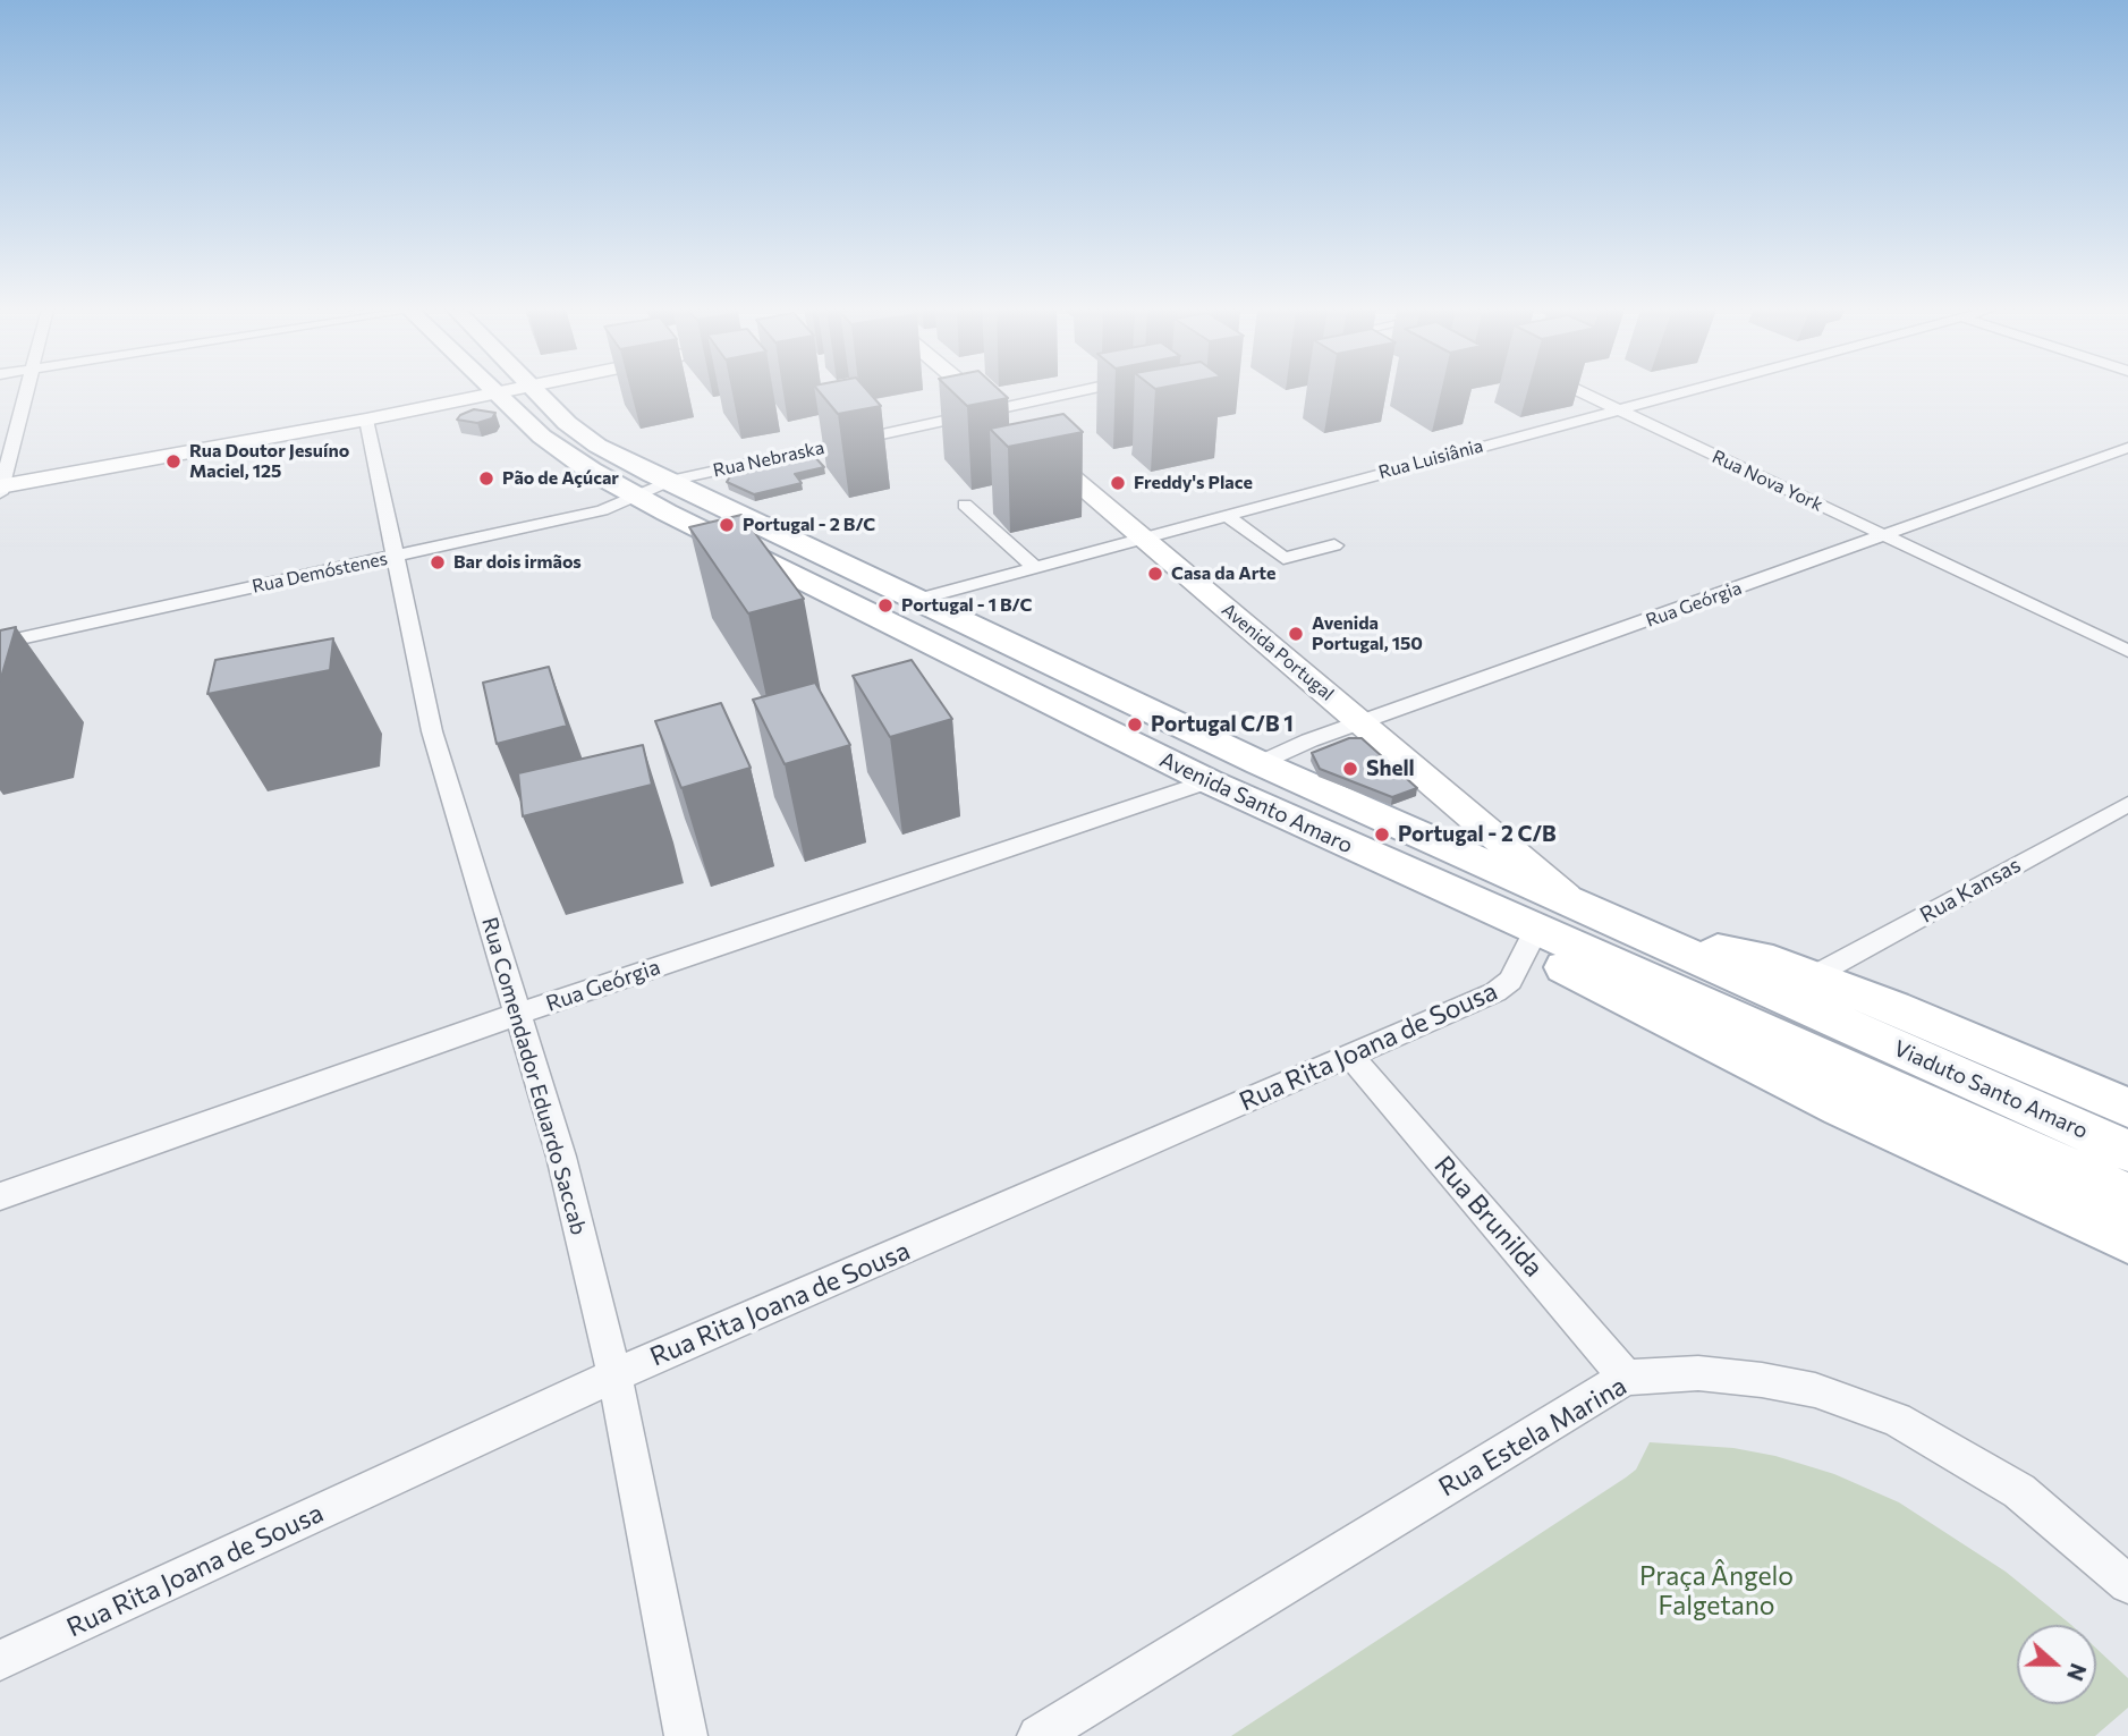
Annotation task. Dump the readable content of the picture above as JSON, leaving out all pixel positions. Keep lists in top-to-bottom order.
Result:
{
  "streets": {
    "main road": ["Avenida Santo Amaro", "Viaduto Santo Amaro"],
    "street": [
      "Rua Nebraska",
      "Rua Luisiânia",
      "Rua Nova York",
      "Rua Demóstenes",
      "Rua Geórgia",
      "Avenida Portugal",
      "Rua Kansas",
      "Rua Rita Joana de Sousa",
      "Rua Comendador Eduardo Saccab",
      "Rua Brunilda",
      "Rua Estela Marina"
    ]
  },
  "crossings": [
    ["Rua Nebraska", "Rua Demóstenes"],
    ["Rua Nebraska", "Avenida Portugal"],
    ["Rua Nebraska", "Avenida Santo Amaro"],
    ["Rua Luisiânia", "Rua Nova York"],
    ["Rua Luisiânia", "Avenida Portugal"],
    ["Rua Luisiânia", "Avenida Santo Amaro"],
    ["Rua Nova York", "Rua Geórgia"],
    ["Rua Demóstenes", "Avenida Santo Amaro"],
    ["Rua Demóstenes", "Rua Comendador Eduardo Saccab"],
    ["Rua Geórgia", "Avenida Portugal"],
    ["Rua Geórgia", "Avenida Santo Amaro"],
    ["Rua Geórgia", "Rua Comendador Eduardo Saccab"],
    ["Avenida Portugal", "Avenida Santo Amaro"],
    ["Avenida Portugal", "Rua Rita Joana de Sousa"],
    ["Avenida Santo Amaro", "Rua Rita Joana de Sousa"],
    ["Avenida Santo Amaro", "Viaduto Santo Amaro"],
    ["Rua Rita Joana de Sousa", "Rua Comendador Eduardo Saccab"],
    ["Rua Rita Joana de Sousa", "Rua Brunilda"],
    ["Rua Brunilda", "Rua Estela Marina"]
  ],
  "parks": ["Praça Ângelo Falgetano"],
  "places": [
    "Rua Doutor Jesuíno Maciel, 125",
    "Pão de Açúcar",
    "Freddy's Place",
    "Portugal - 2 B/C",
    "Bar dois irmãos",
    "Casa da Arte",
    "Portugal - 1 B/C",
    "Avenida Portugal, 150",
    "Portugal C/B 1",
    "Shell",
    "Portugal - 2 C/B"
  ],
  "north": "right"
}
